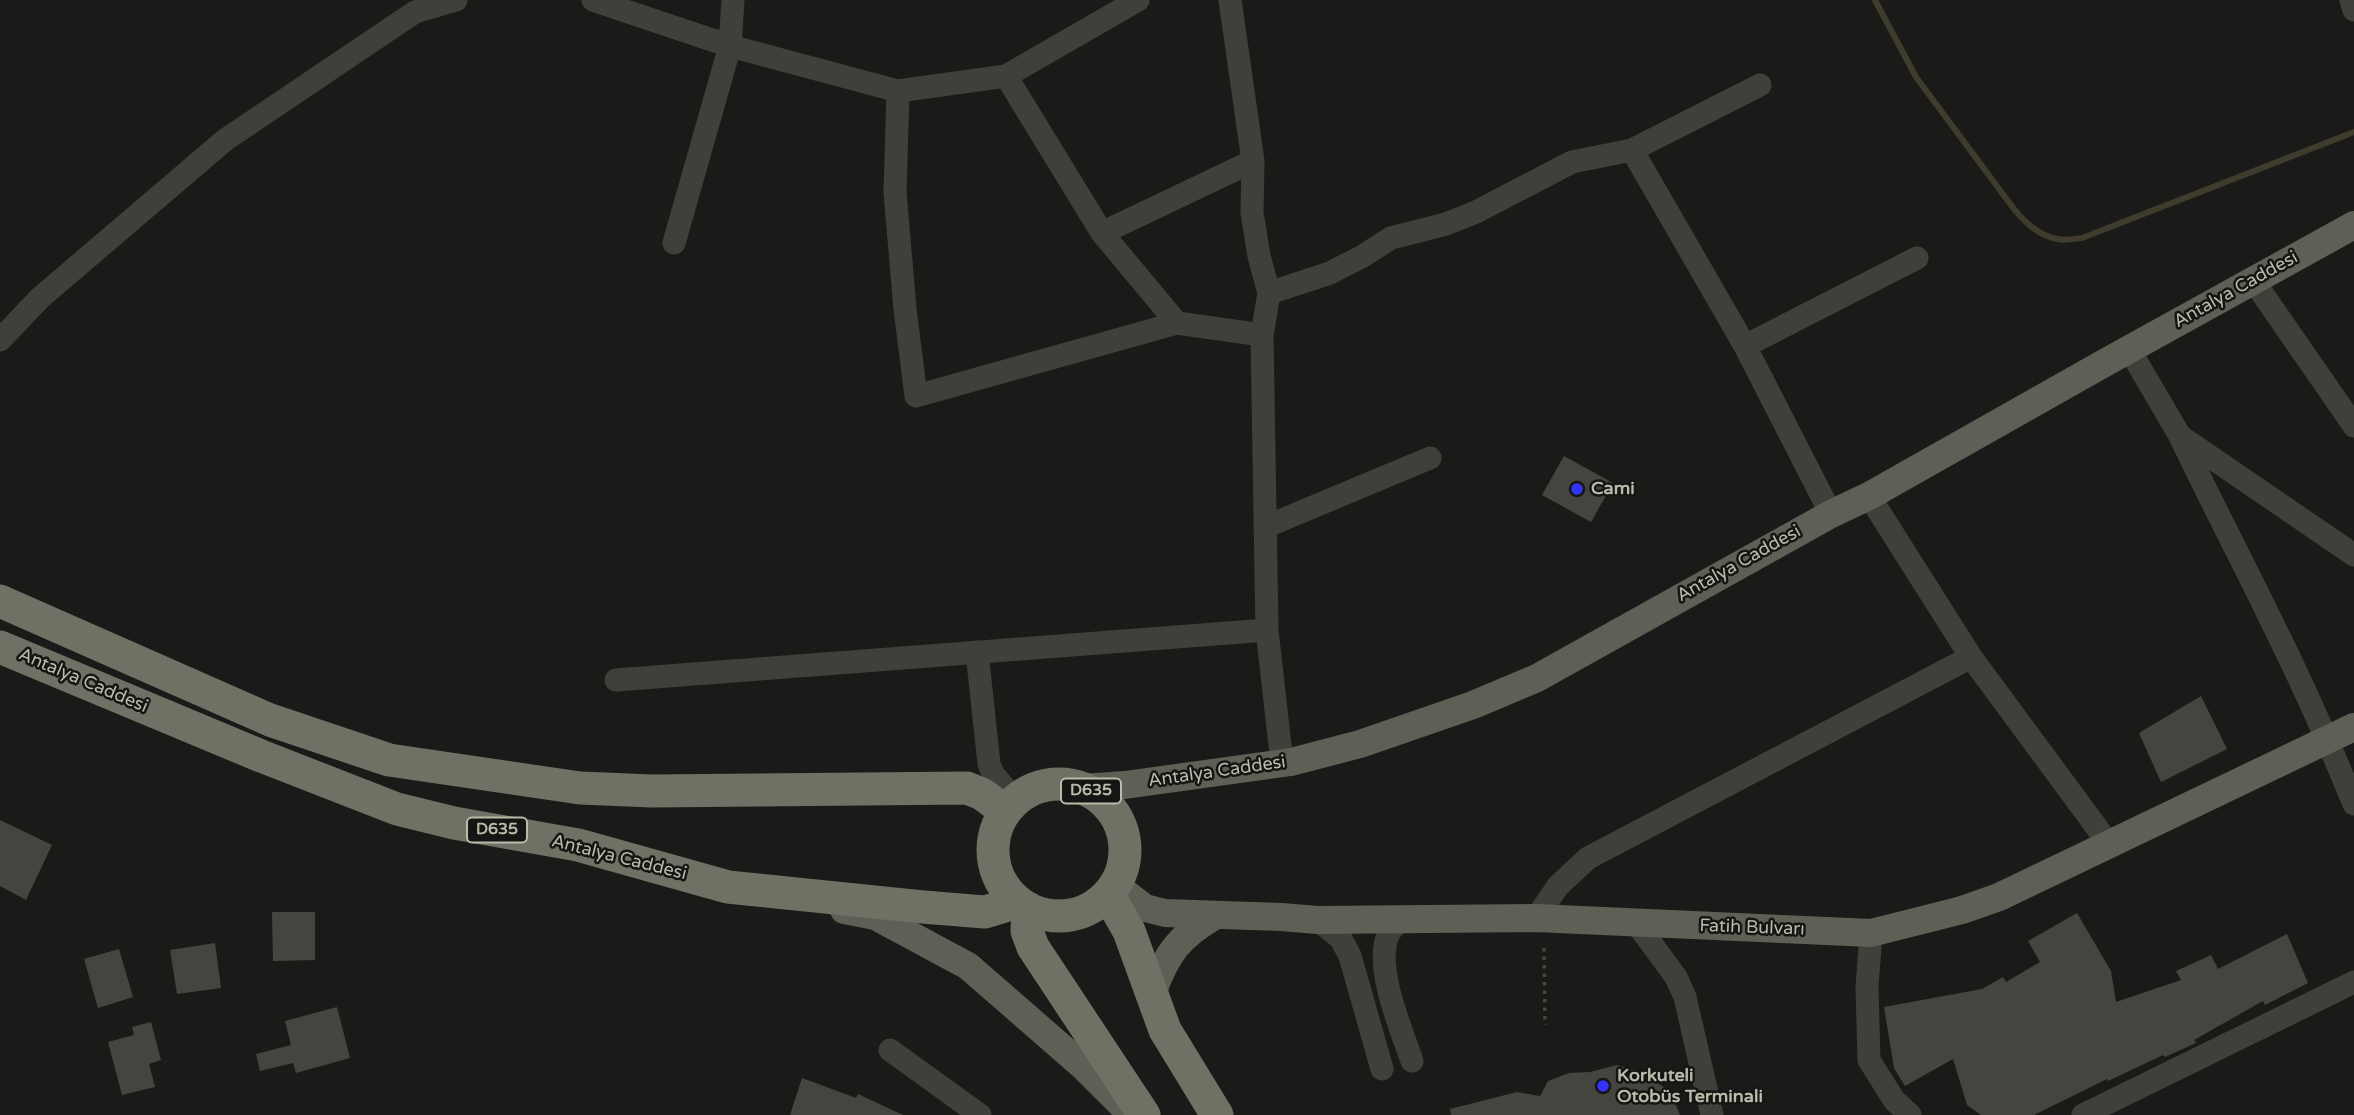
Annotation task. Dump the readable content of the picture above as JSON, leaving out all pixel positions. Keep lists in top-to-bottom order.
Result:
{
  "streets": {
    "highway": ["Antalya Caddesi", "D635"],
    "main road": ["Fatih Bulvarı"]
  },
  "crossings": [
    ["Antalya Caddesi", "D635"],
    ["Antalya Caddesi", "Fatih Bulvarı"],
    ["D635", "Fatih Bulvarı"]
  ],
  "places": ["Cami", "Korkuteli Otobüs Terminali"]
}
